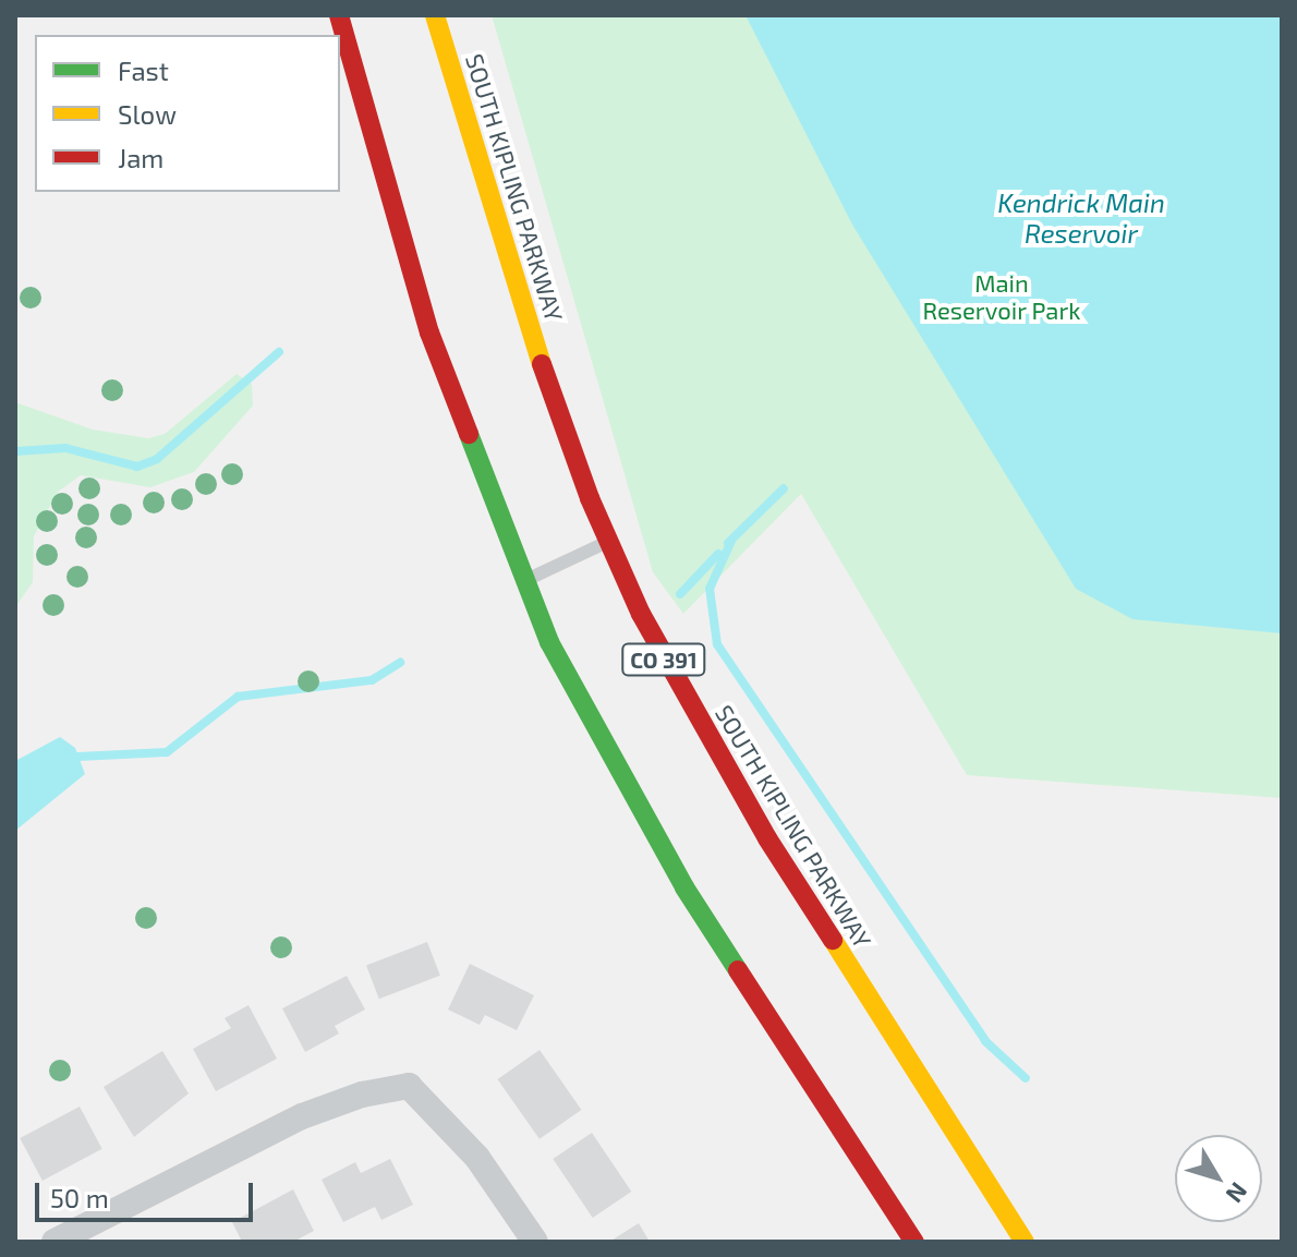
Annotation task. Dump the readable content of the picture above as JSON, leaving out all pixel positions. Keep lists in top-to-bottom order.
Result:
{
  "streets": {
    "main road": ["SOUTH KIPLING PARKWAY", "CO 391"]
  },
  "water": ["Kendrick Main Reservoir"],
  "parks": ["Main Reservoir Park"],
  "legend": ["Fast", "Slow", "Jam"],
  "scale_bar": "50 m",
  "north": "bottom right"
}
